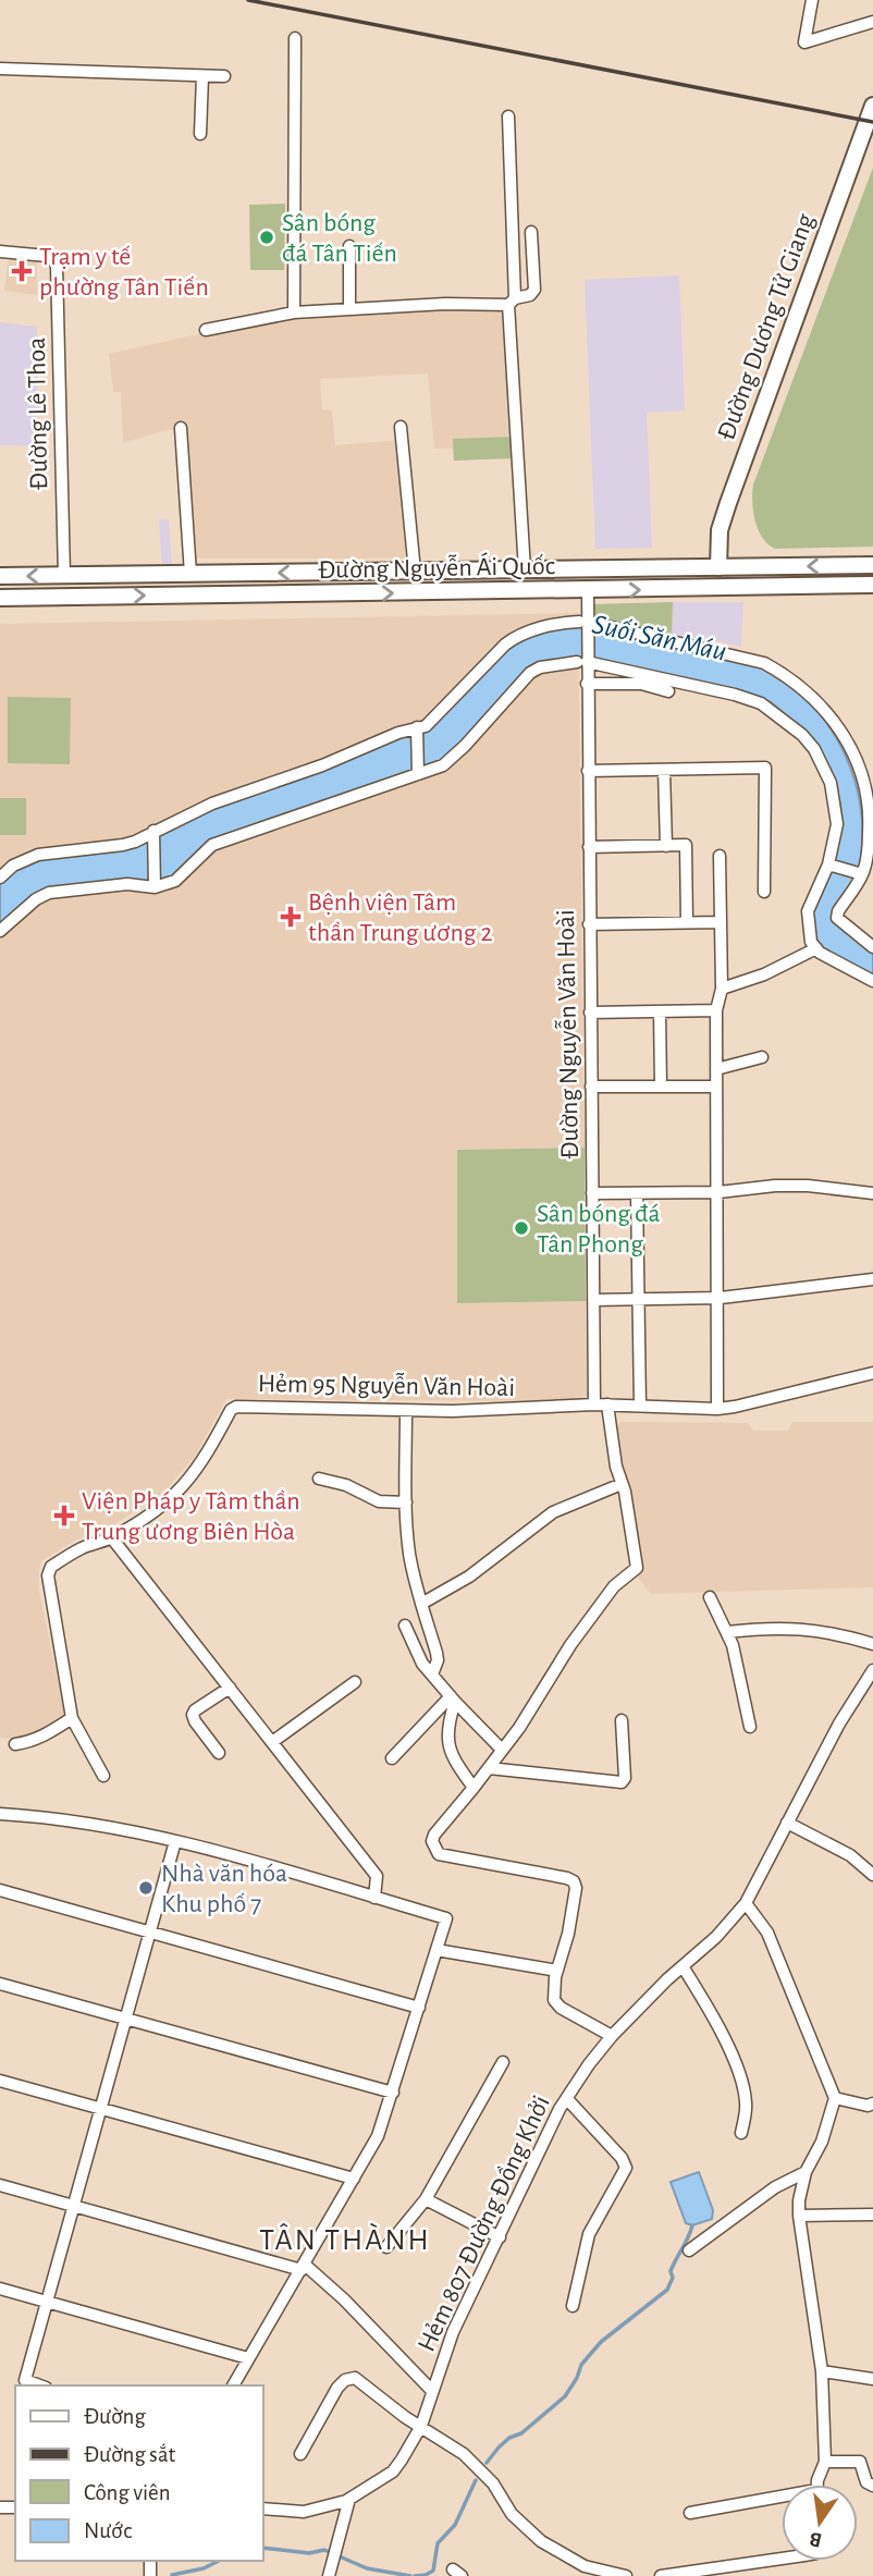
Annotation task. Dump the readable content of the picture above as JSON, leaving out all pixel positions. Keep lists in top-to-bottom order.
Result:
{
  "streets": {
    "main road": ["Đường Dương Tử Giang", "Đường Nguyễn Ái Quốc"],
    "street": [
      "Đường Lê Thoa",
      "Đường Nguyễn Văn Hoài",
      "Hẻm 95 Nguyễn Văn Hoài",
      "Hẻm 807 Đường Đồng Khởi"
    ]
  },
  "crossings": [
    ["Đường Dương Tử Giang", "Đường Nguyễn Ái Quốc"],
    ["Đường Lê Thoa", "Đường Nguyễn Ái Quốc"],
    ["Đường Nguyễn Văn Hoài", "Hẻm 95 Nguyễn Văn Hoài"]
  ],
  "districts": ["TÂN THÀNH"],
  "water": ["Suối Săn Máu"],
  "places": {
    "other": ["Sân bóng đá Tân Tiến", "Sân bóng đá Tân Phong", "Nhà văn hóa Khu phố 7"],
    "health": ["Trạm y tế phường Tân Tiến", "Bệnh viện Tâm thần Trung ương 2", "Viện Pháp y Tâm thần Trung ương Biên Hòa"]
  },
  "legend": [
    "Đường",
    "Đường sắt",
    "Công viên",
    "Nước"
  ],
  "north": "bottom"
}
